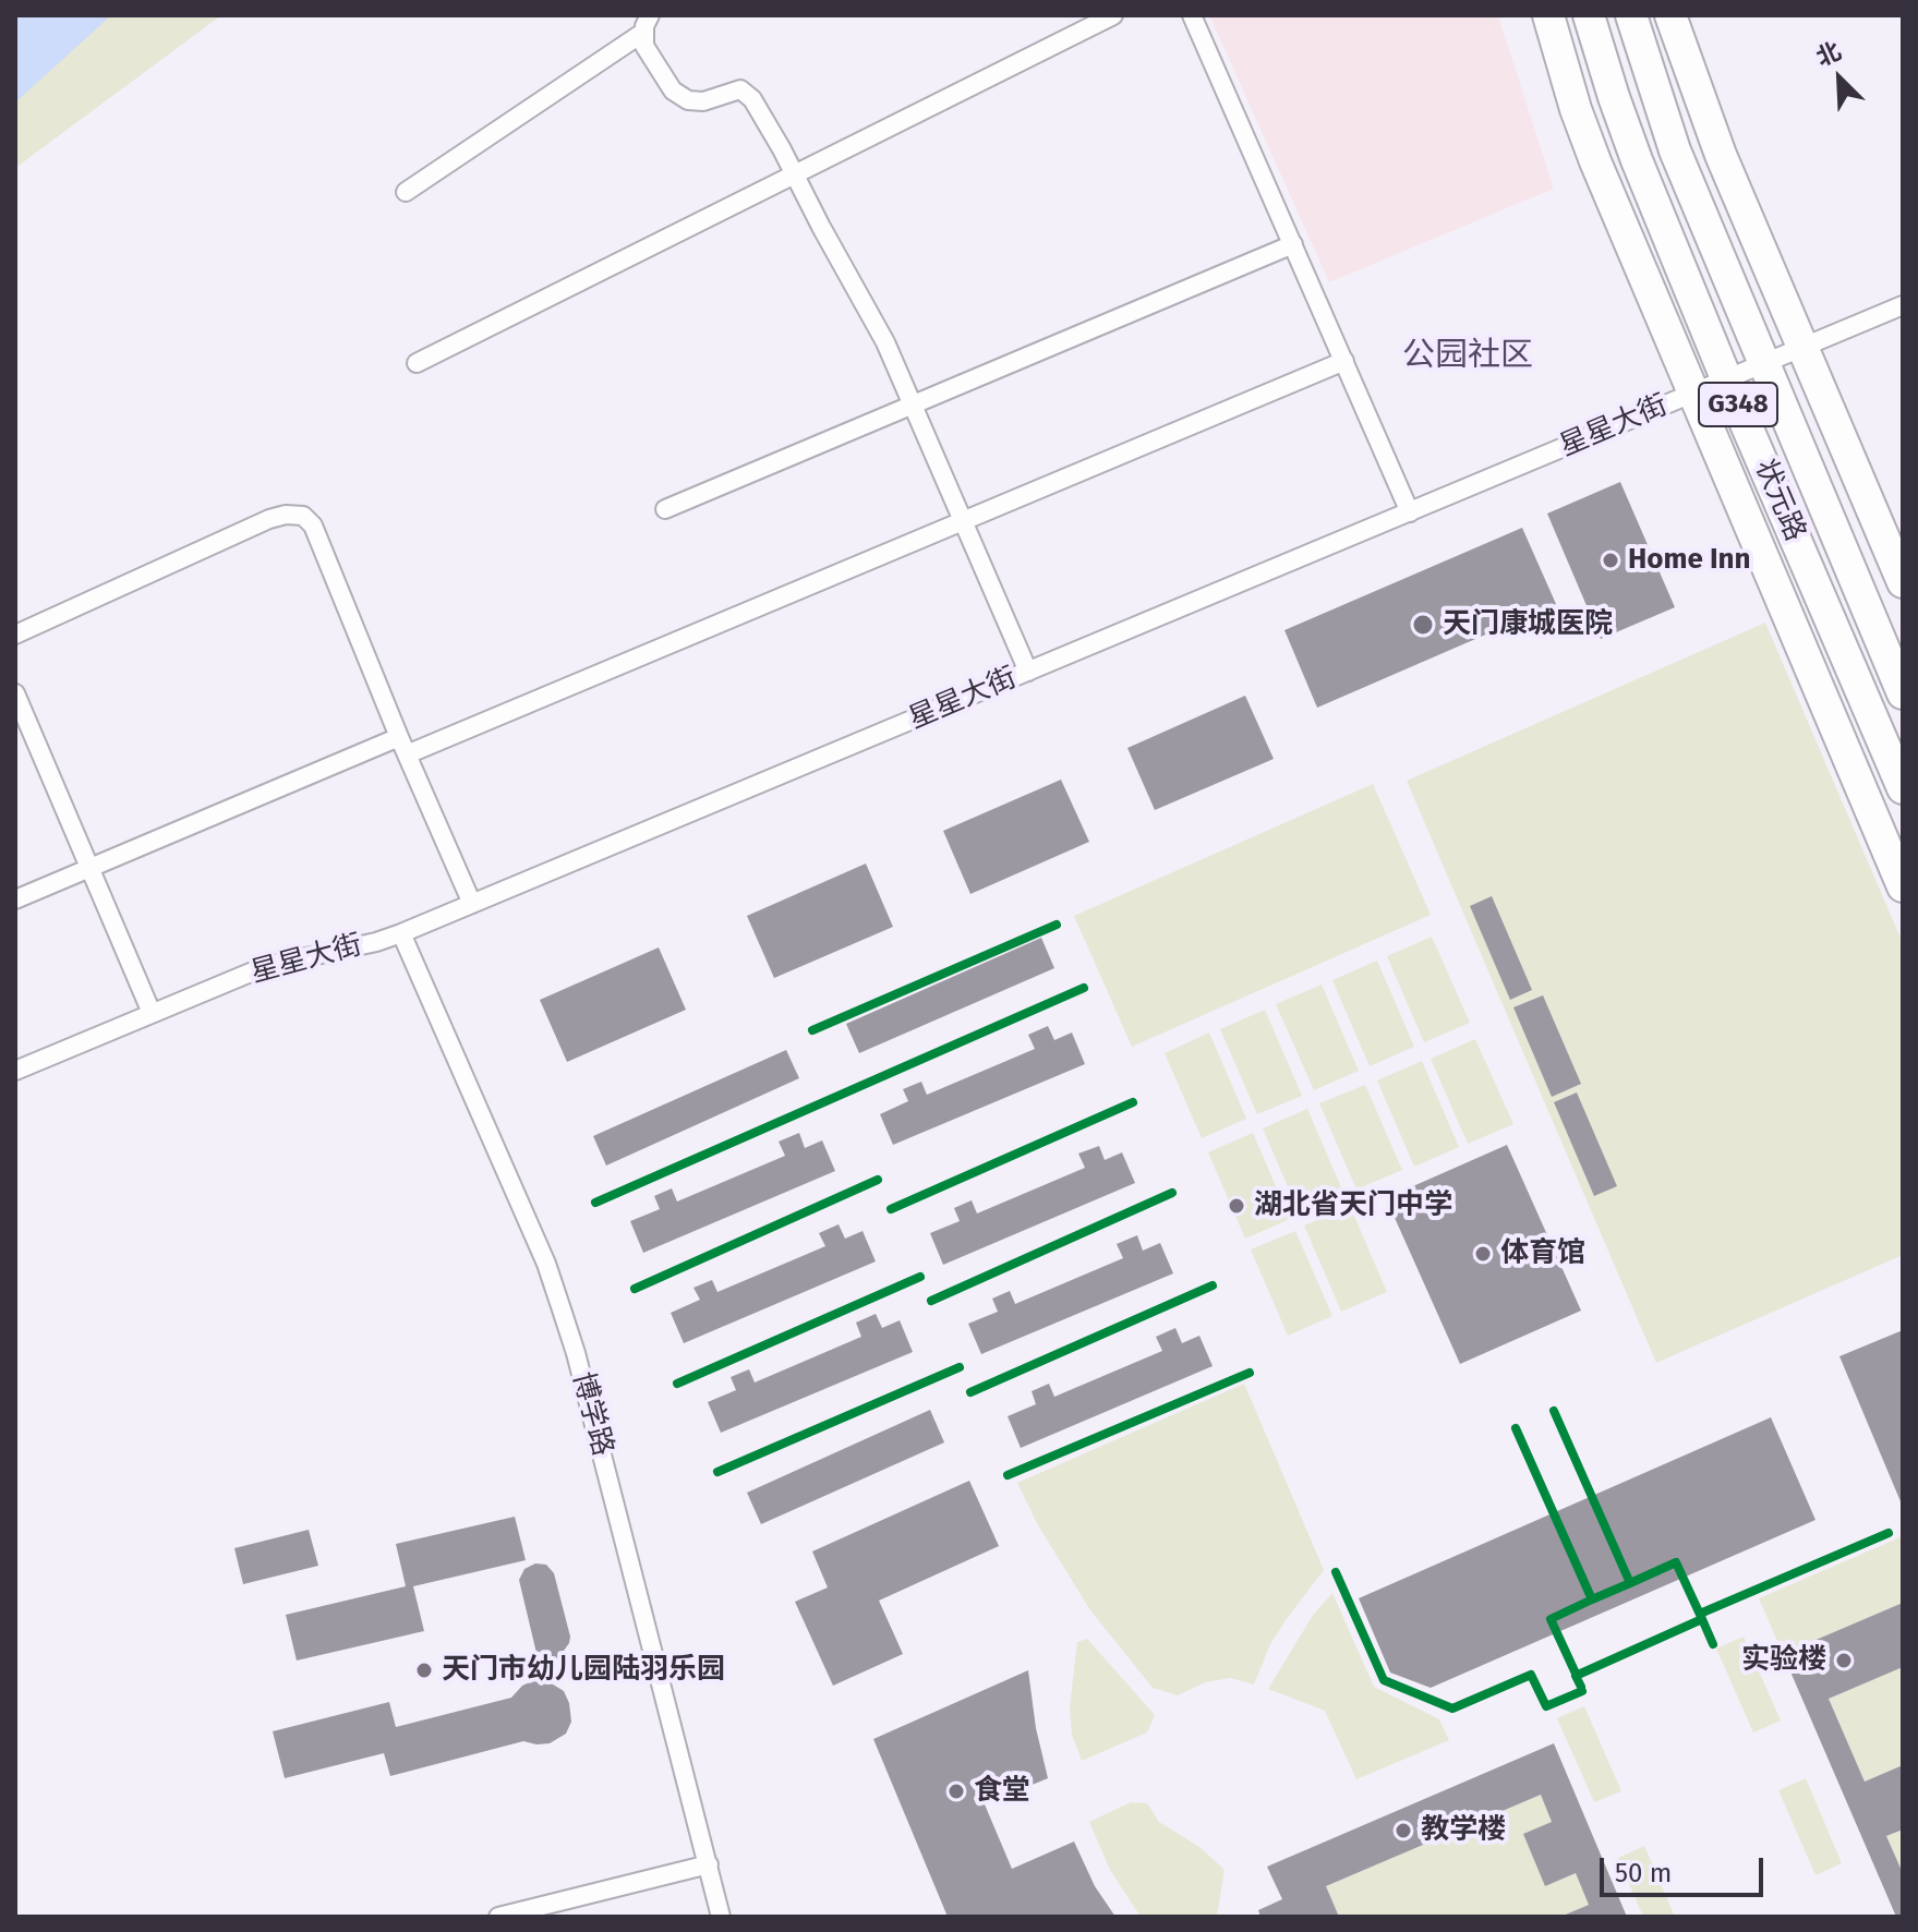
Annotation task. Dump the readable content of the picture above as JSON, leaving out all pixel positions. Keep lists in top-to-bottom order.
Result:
{
  "streets": {
    "highway": ["G348", "状元路"],
    "street": ["星星大街", "博学路"]
  },
  "crossings": [
    ["星星大街", "状元路"],
    ["星星大街", "博学路"]
  ],
  "districts": ["公园社区"],
  "places": [
    "Home Inn",
    "天门康城医院",
    "湖北省天门中学",
    "体育馆",
    "实验楼",
    "天门市幼儿园陆羽乐园",
    "食堂",
    "教学楼"
  ],
  "scale_bar": "50 m",
  "north": "top left"
}
